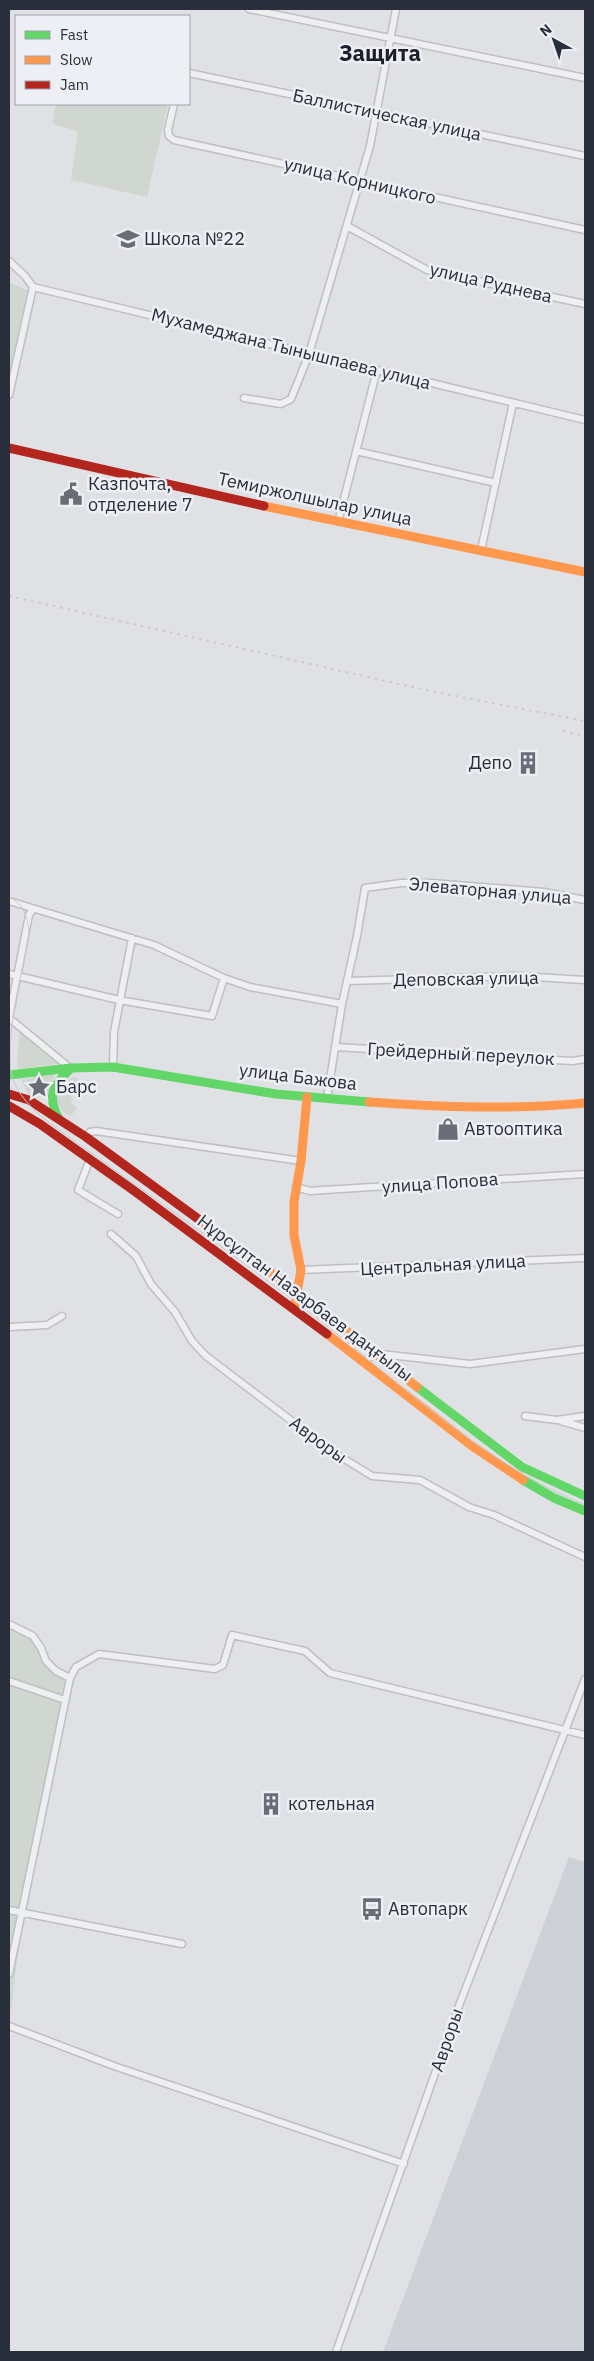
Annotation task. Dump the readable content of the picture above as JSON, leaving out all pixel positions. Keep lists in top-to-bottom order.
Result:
{
  "streets": {
    "main road": ["Темиржолшылар улица", "улица Бажова", "Нұрсұлтан Назарбаев даңғылы"],
    "street": [
      "Баллистическая улица",
      "улица Корницкого",
      "улица Руднева",
      "Мухамеджана Тынышпаева улица",
      "Элеваторная улица",
      "Деповская улица",
      "Грейдерный переулок",
      "улица Попова",
      "Центральная улица",
      "Авроры"
    ]
  },
  "crossings": [
    ["Элеваторная улица", "Деповская улица"]
  ],
  "districts": ["Защита"],
  "places": {
    "school or university": ["Школа №22"],
    "public building": ["Казпочта, отделение 7"],
    "building": ["Депо", "котельная"],
    "place": ["Барс"],
    "shop": ["Автооптика"],
    "bus stop": ["Автопарк"]
  },
  "legend": ["Fast", "Slow", "Jam"],
  "north": "top left"
}
